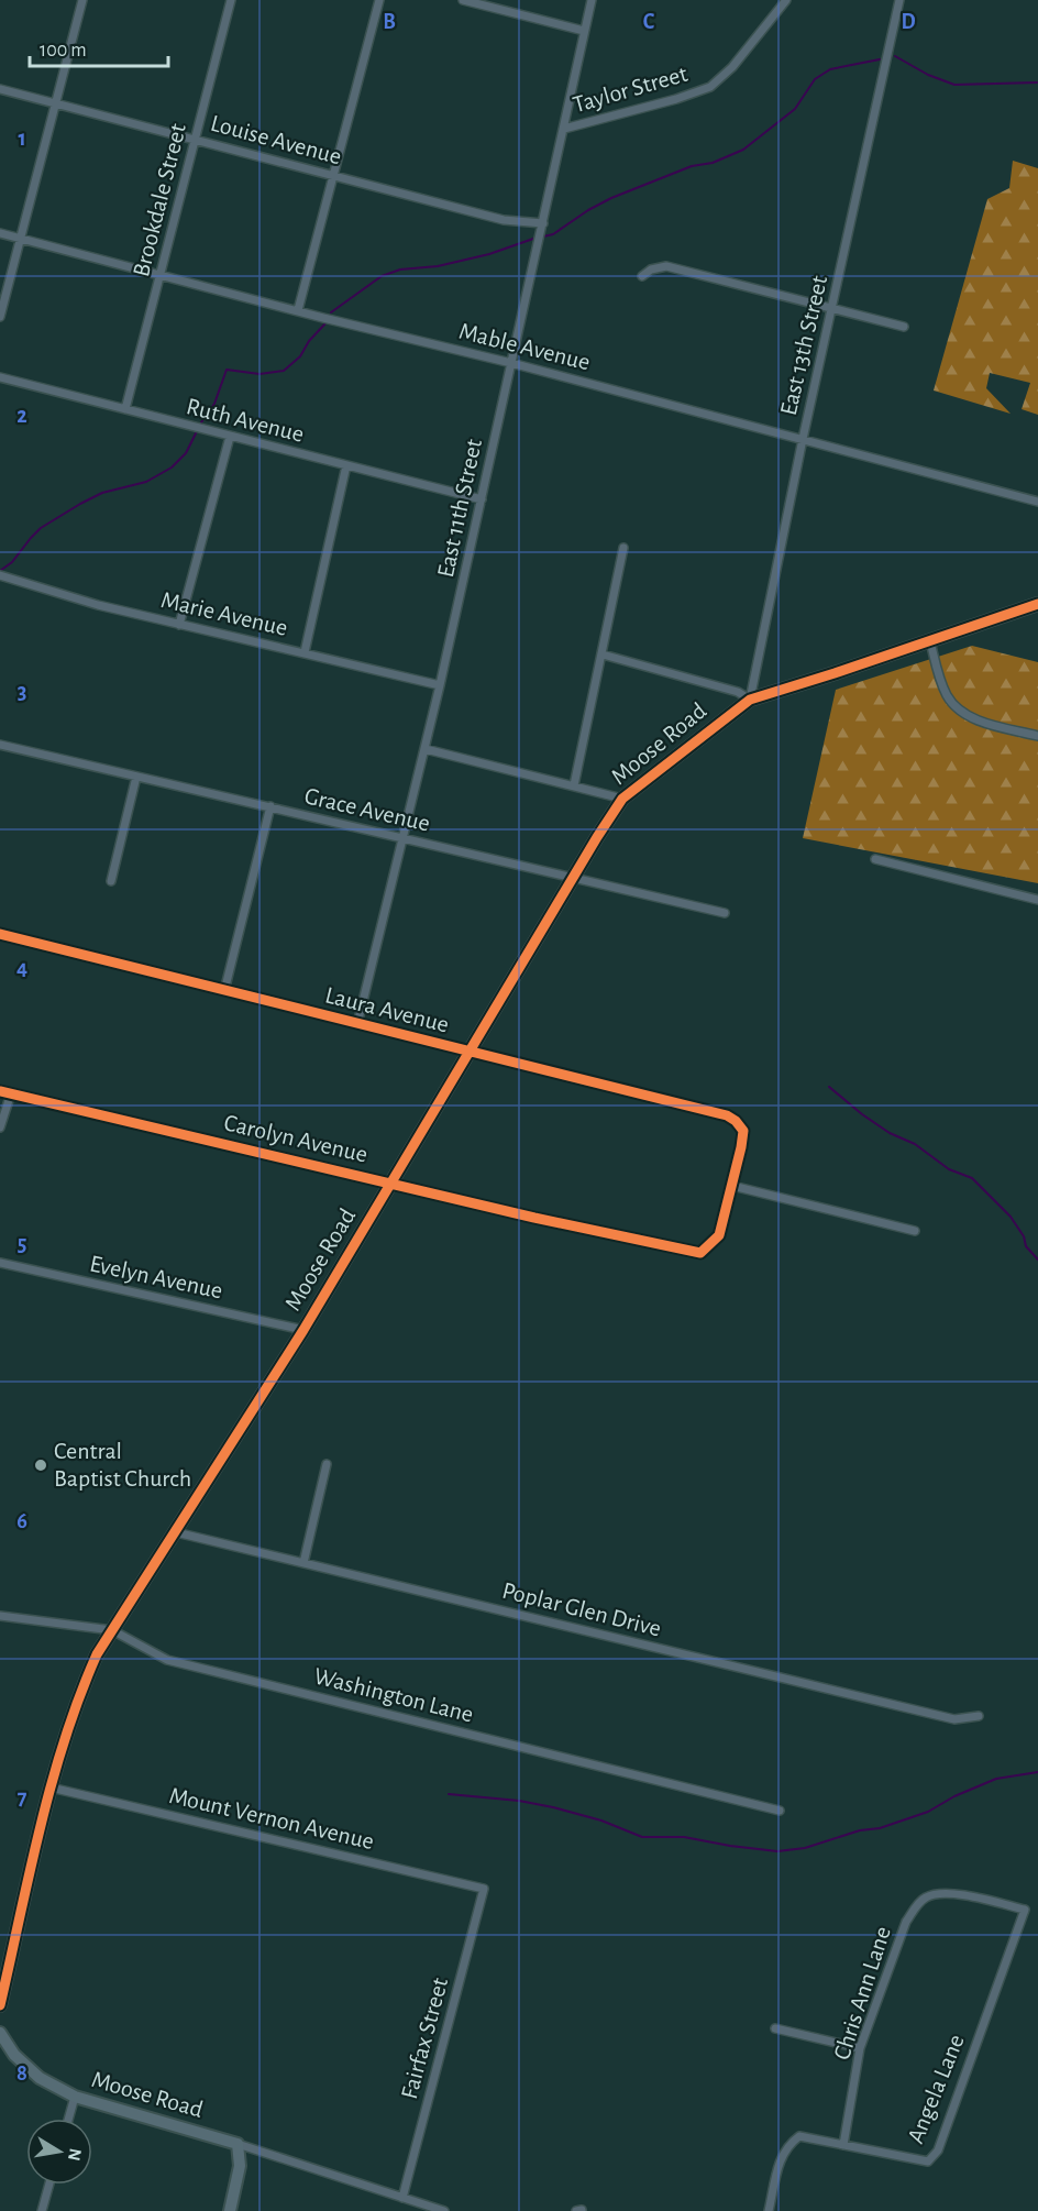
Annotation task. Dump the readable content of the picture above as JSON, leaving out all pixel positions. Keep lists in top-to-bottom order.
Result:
{
  "streets": {
    "street": [
      "Taylor Street",
      "Louise Avenue",
      "Brookdale Street",
      "East 13th Street",
      "Mable Avenue",
      "Ruth Avenue",
      "East 11th Street",
      "Marie Avenue",
      "Moose Road",
      "Grace Avenue",
      "Laura Avenue",
      "Carolyn Avenue",
      "Evelyn Avenue",
      "Poplar Glen Drive",
      "Washington Lane",
      "Mount Vernon Avenue",
      "Chris Ann Lane",
      "Fairfax Street",
      "Angela Lane"
    ]
  },
  "crossings": [
    ["Taylor Street", "East 11th Street"],
    ["Louise Avenue", "Brookdale Street"],
    ["Louise Avenue", "East 11th Street"],
    ["Brookdale Street", "Mable Avenue"],
    ["Brookdale Street", "Ruth Avenue"],
    ["East 13th Street", "Mable Avenue"],
    ["East 13th Street", "Moose Road"],
    ["Mable Avenue", "East 11th Street"],
    ["Ruth Avenue", "East 11th Street"],
    ["East 11th Street", "Marie Avenue"],
    ["East 11th Street", "Grace Avenue"],
    ["East 11th Street", "Laura Avenue"],
    ["Moose Road", "Grace Avenue"],
    ["Moose Road", "Laura Avenue"],
    ["Moose Road", "Carolyn Avenue"],
    ["Moose Road", "Evelyn Avenue"],
    ["Moose Road", "Poplar Glen Drive"],
    ["Moose Road", "Washington Lane"],
    ["Moose Road", "Mount Vernon Avenue"],
    ["Laura Avenue", "Carolyn Avenue"],
    ["Mount Vernon Avenue", "Fairfax Street"],
    ["Chris Ann Lane", "Angela Lane"]
  ],
  "places": ["Central Baptist Church"],
  "scale_bar": "100 m",
  "north": "right",
  "grid": {
    "columns": ["B", "C", "D"],
    "rows": [
      "1",
      "2",
      "3",
      "4",
      "5",
      "6",
      "7",
      "8"
    ]
  }
}
